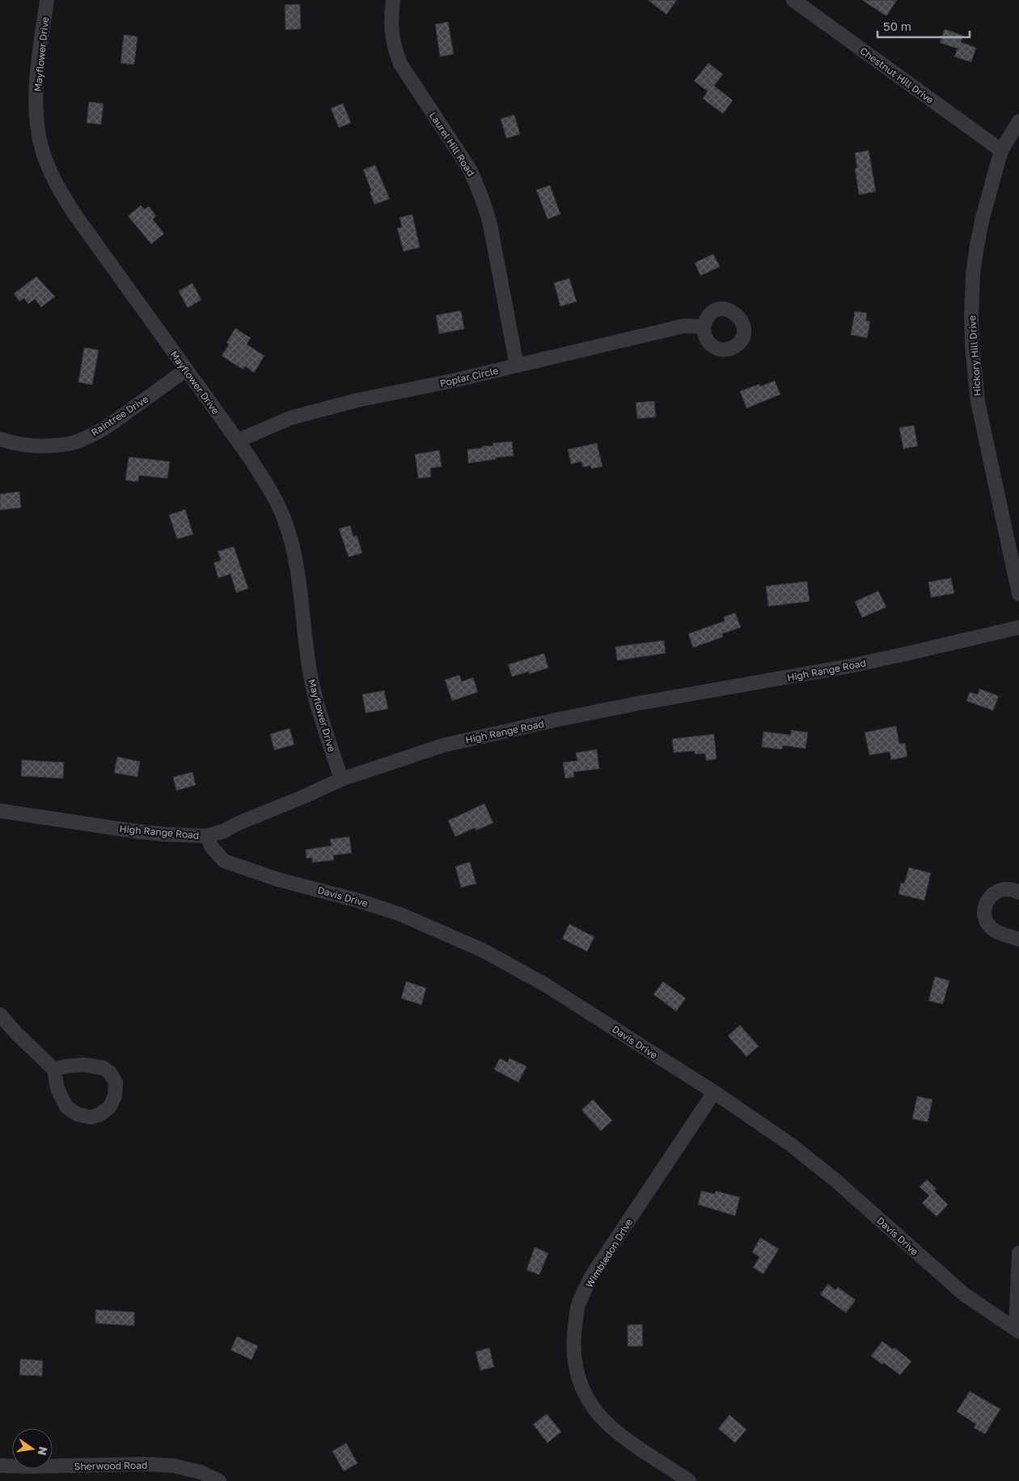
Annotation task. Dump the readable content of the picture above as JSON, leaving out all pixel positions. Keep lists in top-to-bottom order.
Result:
{
  "streets": {
    "street": [
      "Mayflower Drive",
      "Chestnut Hill Drive",
      "Laurel Hill Road",
      "Hickory Hill Drive",
      "Poplar Circle",
      "Raintree Drive",
      "High Range Road",
      "Davis Drive",
      "Wimbledon Drive",
      "Sherwood Road"
    ]
  },
  "crossings": [
    ["Mayflower Drive", "Poplar Circle"],
    ["Mayflower Drive", "Raintree Drive"],
    ["Mayflower Drive", "High Range Road"],
    ["Chestnut Hill Drive", "Hickory Hill Drive"],
    ["Laurel Hill Road", "Poplar Circle"],
    ["High Range Road", "Davis Drive"],
    ["Davis Drive", "Wimbledon Drive"]
  ],
  "scale_bar": "50 m",
  "north": "right"
}
